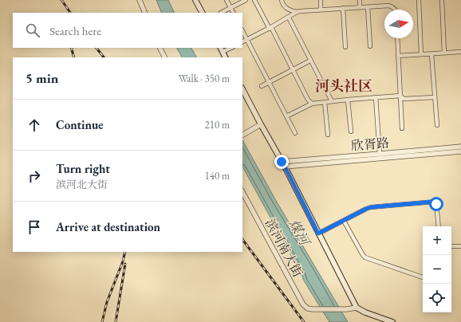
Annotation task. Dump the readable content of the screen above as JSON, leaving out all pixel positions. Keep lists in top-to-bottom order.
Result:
{
  "streets": {
    "street": ["欣胥路", "滨河南大街"]
  },
  "districts": ["河头社区"],
  "water": ["煤河"],
  "north": "right",
  "page": {
    "search": "Search here",
    "heading": ["5 min", "Walk · 350 m"],
    "list": [
      ["Continue", "210 m"],
      ["Turn right", "滨河北大街", "140 m"],
      "Arrive at destination"
    ],
    "map_buttons": ["+", "−"]
  }
}
